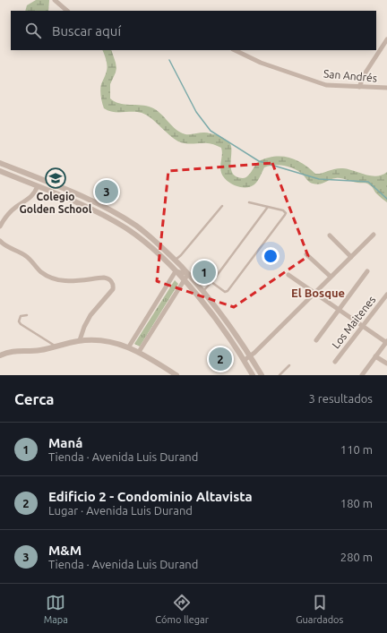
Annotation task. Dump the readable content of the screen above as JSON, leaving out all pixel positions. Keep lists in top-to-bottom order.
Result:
{
  "streets": {
    "street": ["San Andrés", "Los Maitenes"]
  },
  "districts": ["El Bosque"],
  "places": {
    "school or university": ["Colegio Golden School"]
  },
  "page": {
    "search": "Buscar aquí",
    "pins": ["3", "1", "2"],
    "heading": ["Cerca", "3 resultados"],
    "list": [
      {
        "mark": "1",
        "name": "Maná",
        "note": "Tienda · Avenida Luis Durand",
        "value": "110 m"
      },
      {
        "mark": "2",
        "name": "Edificio 2 - Condominio Altavista",
        "note": "Lugar · Avenida Luis Durand",
        "value": "180 m"
      },
      {
        "mark": "3",
        "name": "M&M",
        "note": "Tienda · Avenida Luis Durand",
        "value": "280 m"
      }
    ],
    "nav": ["Mapa", "Cómo llegar", "Guardados"]
  }
}
